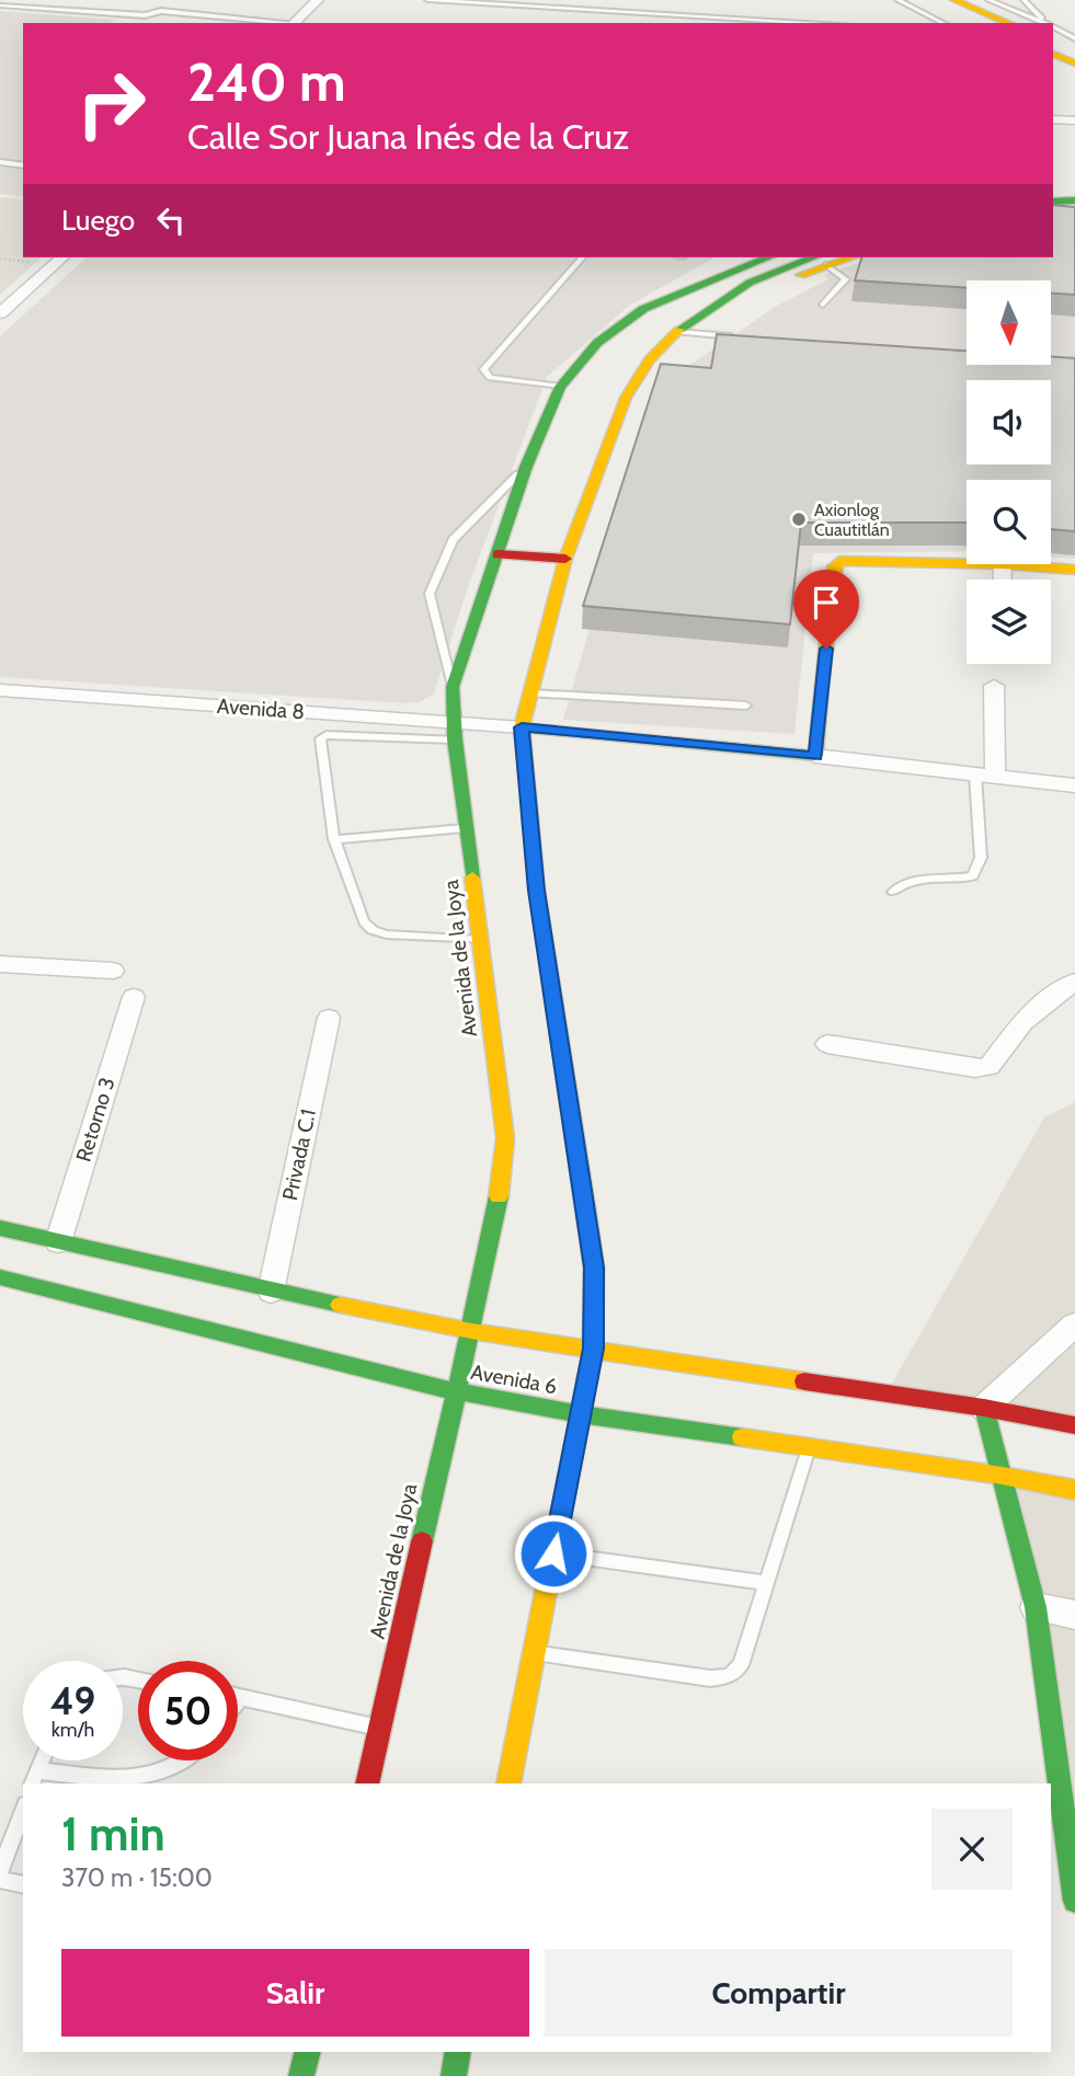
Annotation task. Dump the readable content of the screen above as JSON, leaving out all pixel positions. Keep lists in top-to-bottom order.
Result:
{
  "streets": {
    "main road": ["Avenida de la Joya", "Avenida 6"],
    "street": ["Avenida 8", "Retorno 3", "Privada C.1"]
  },
  "crossings": [
    ["Avenida 8", "Avenida de la Joya"],
    ["Avenida de la Joya", "Avenida 6"],
    ["Retorno 3", "Avenida 6"],
    ["Privada C.1", "Avenida 6"]
  ],
  "places": ["Axionlog Cuautitlán"],
  "north": "bottom",
  "page": {
    "turn": ["240 m", "Calle Sor Juana Inés de la Cruz"],
    "then": "Luego",
    "speed": "49 km/h",
    "limit": "50",
    "heading": ["1 min", "370 m · 15:00"],
    "buttons": ["Salir", "Compartir"]
  }
}
